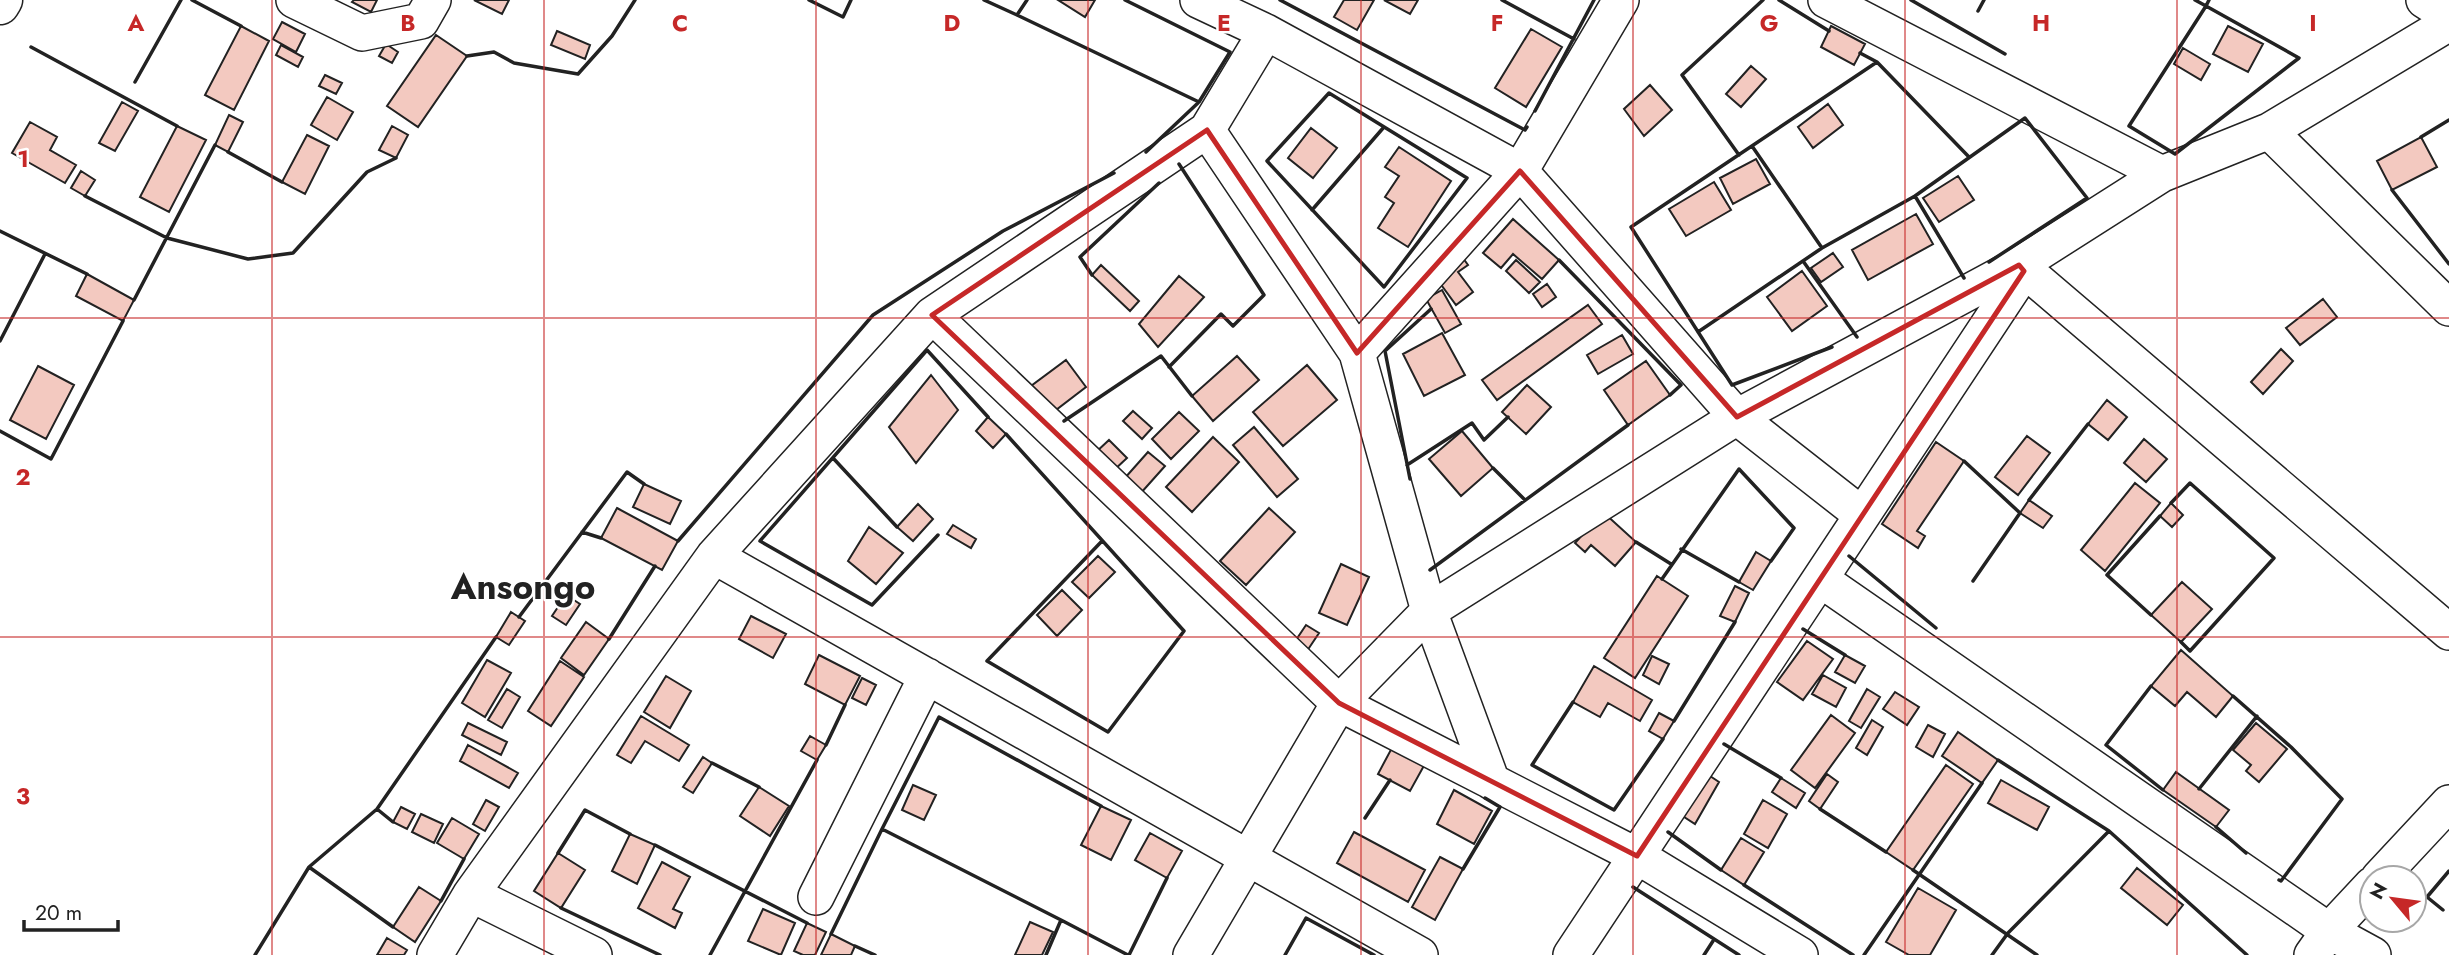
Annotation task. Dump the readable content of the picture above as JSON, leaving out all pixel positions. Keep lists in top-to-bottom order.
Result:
{
  "districts": ["Ansongo"],
  "scale_bar": "20 m",
  "north": "top left",
  "grid": {
    "columns": [
      "A",
      "B",
      "C",
      "D",
      "E",
      "F",
      "G",
      "H",
      "I"
    ],
    "rows": ["1", "2", "3"]
  }
}
